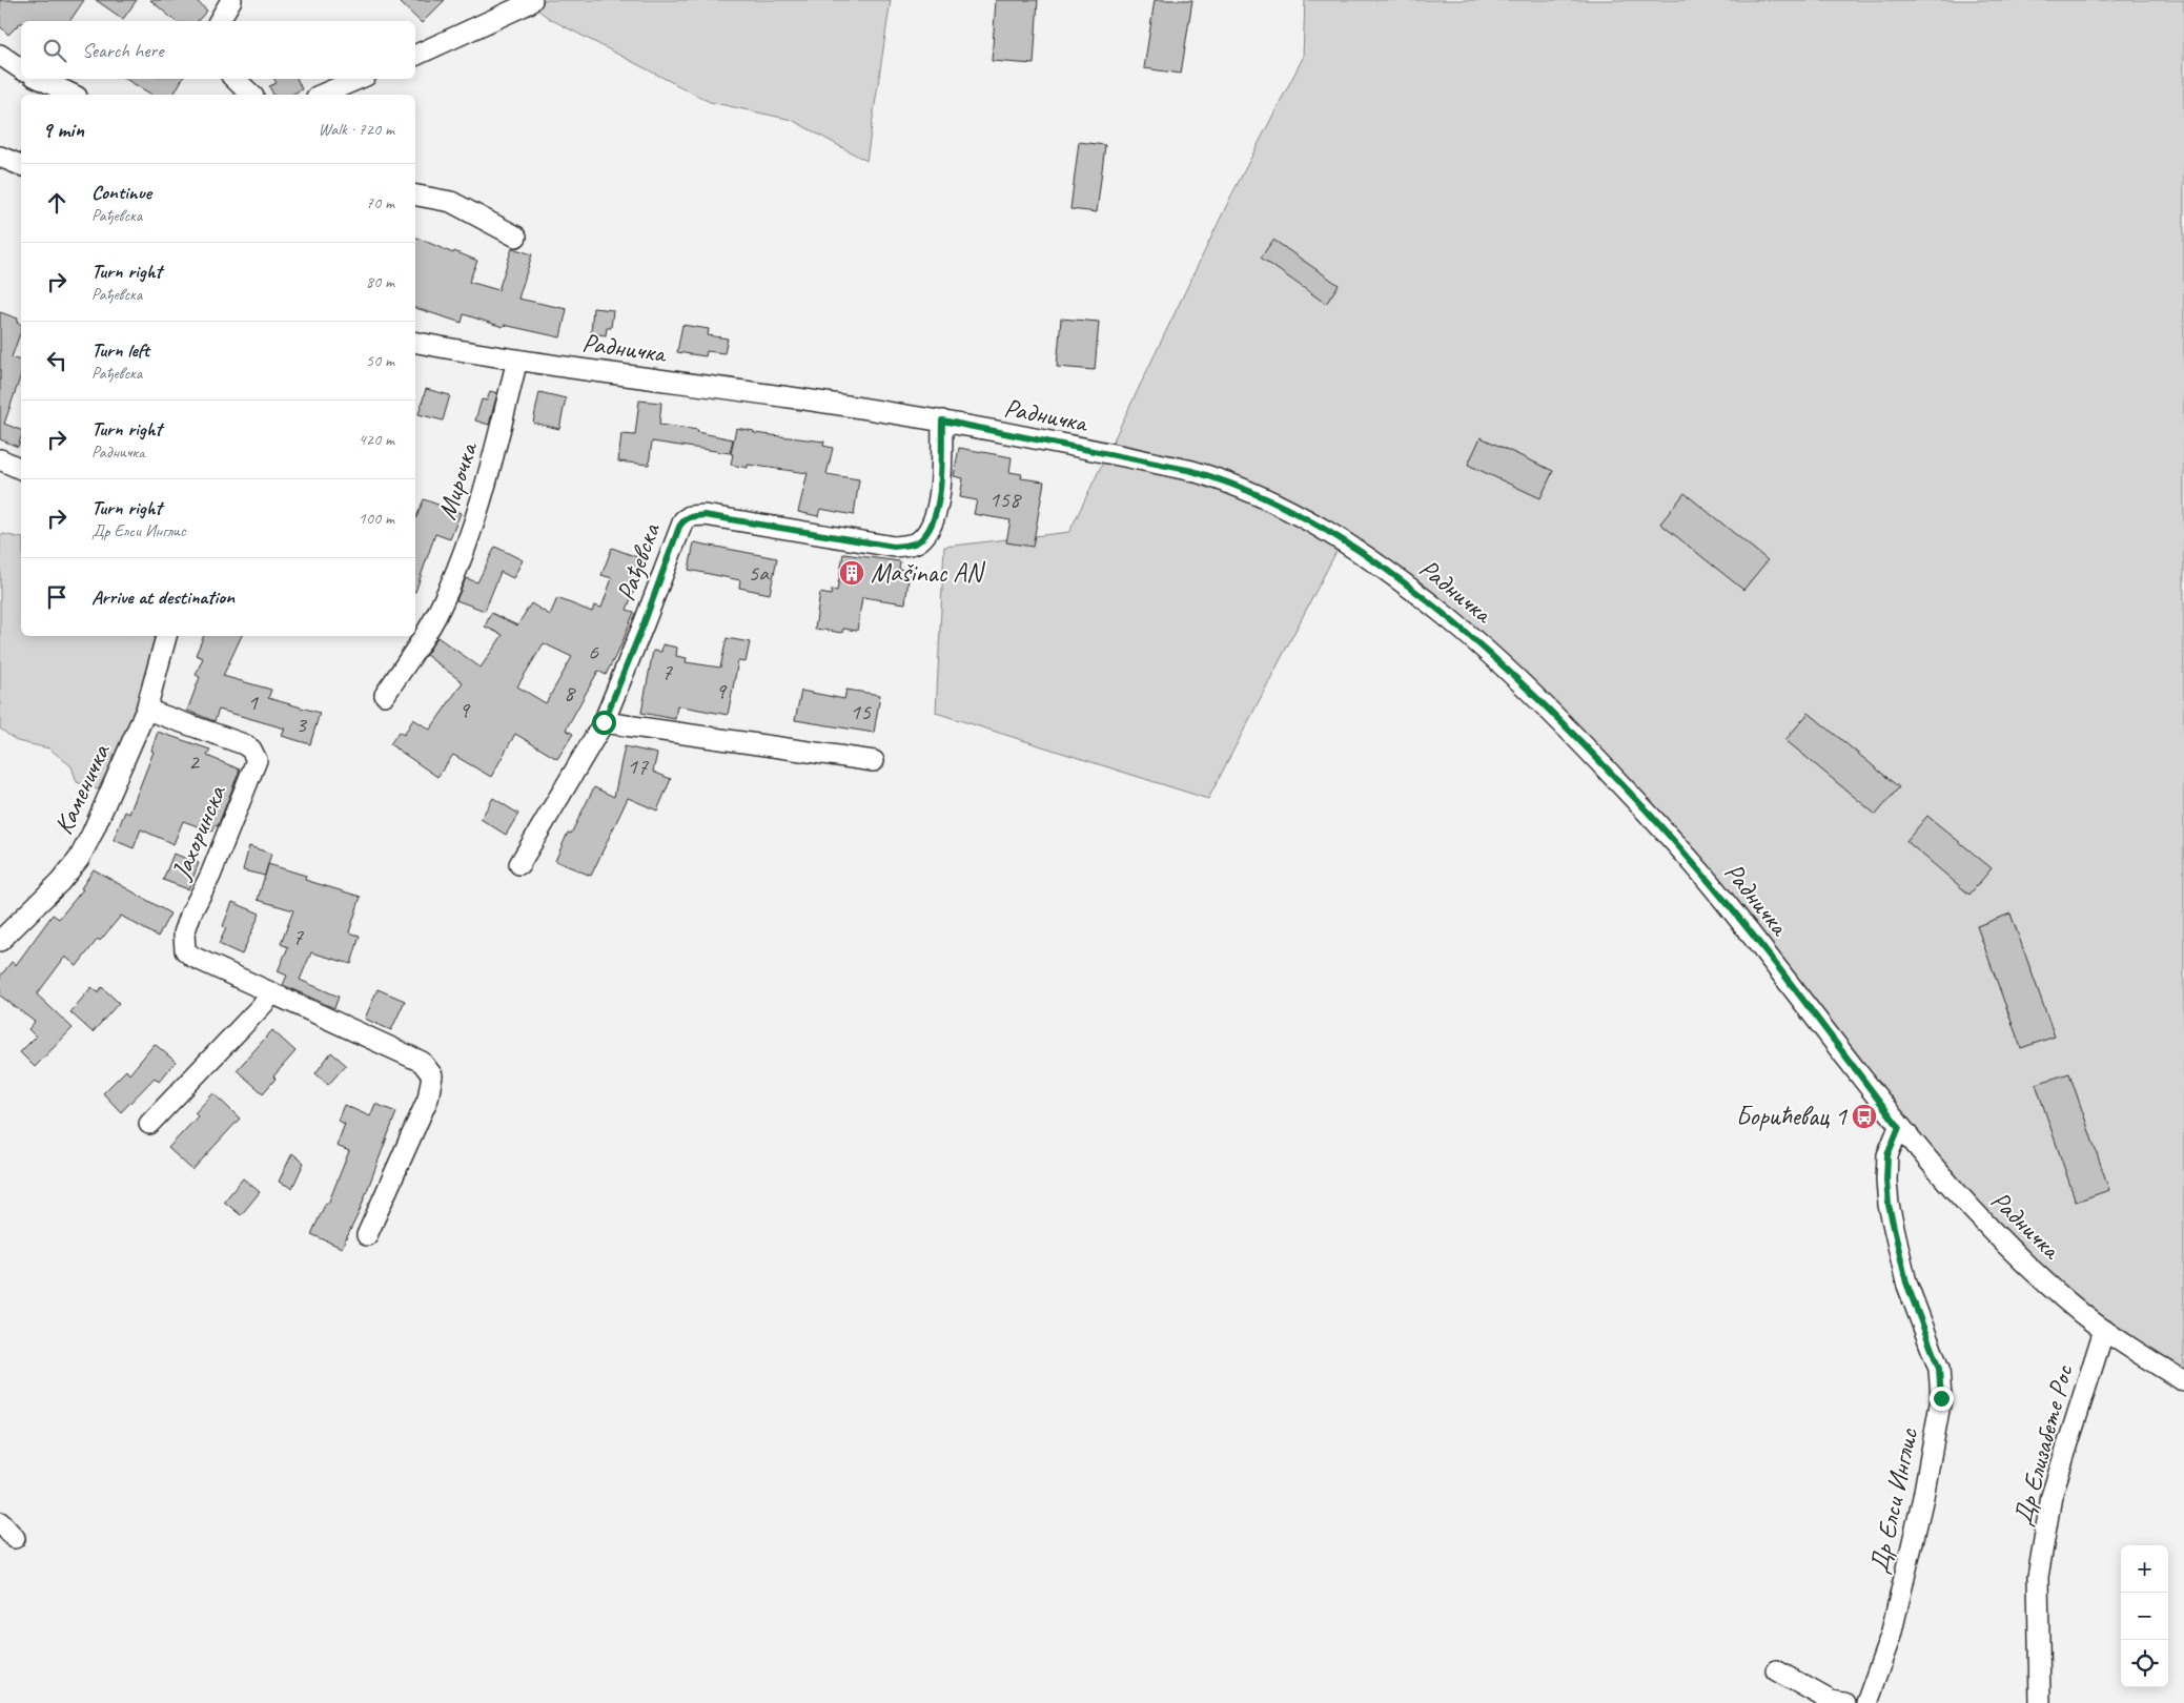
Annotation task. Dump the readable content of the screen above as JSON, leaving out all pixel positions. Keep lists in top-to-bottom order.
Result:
{
  "streets": {
    "street": [
      "Радничка",
      "Мирочка",
      "Рађевска",
      "Каменичка",
      "Јахоринска",
      "Др Елизабете Рос",
      "Др Елси Инглис"
    ]
  },
  "crossings": [
    ["Радничка", "Мирочка"],
    ["Радничка", "Рађевска"],
    ["Радничка", "Др Елизабете Рос"],
    ["Радничка", "Др Елси Инглис"],
    ["Каменичка", "Јахоринска"]
  ],
  "places": {
    "building": ["Mašinac AN"],
    "bus stop": ["Борићевац 1"]
  },
  "house_numbers": [
    "158",
    "5a",
    "6",
    "7",
    "9",
    "8",
    "1",
    "9",
    "15",
    "3",
    "2",
    "17",
    "7"
  ],
  "page": {
    "search": "Search here",
    "heading": ["9 min", "Walk · 720 m"],
    "list": [
      ["Continue", "Рађевска", "70 m"],
      ["Turn right", "Рађевска", "80 m"],
      ["Turn left", "Рађевска", "50 m"],
      ["Turn right", "Радничка", "420 m"],
      ["Turn right", "Др Елси Инглис", "100 m"],
      "Arrive at destination"
    ],
    "map_buttons": ["+", "−"]
  }
}
